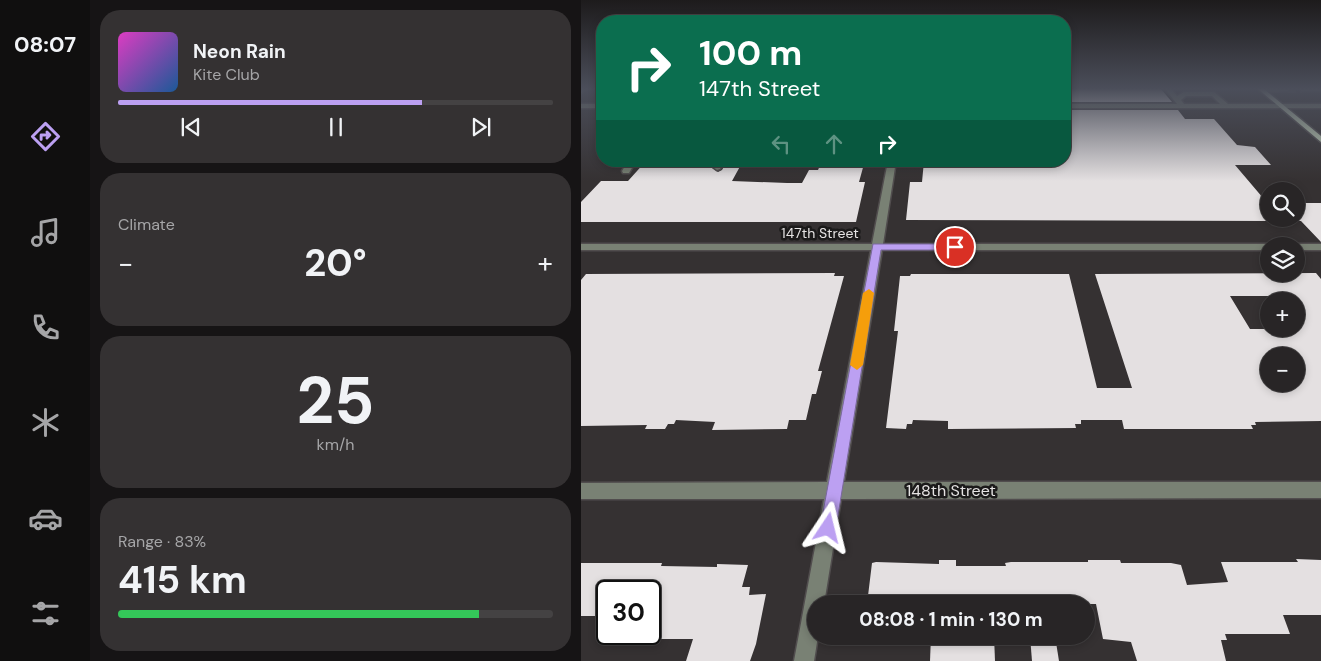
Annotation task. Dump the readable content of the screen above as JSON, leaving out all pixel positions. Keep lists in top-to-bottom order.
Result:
{
  "streets": {
    "street": ["147th Street", "148th Street"]
  },
  "page": {
    "tabs": "08:07",
    "turn": ["100 m", "147th Street"],
    "song": ["Neon Rain", "Kite Club"],
    "tile": [
      "Climate",
      ["25", "km/h"],
      ["Range · 83%", "415 km"]
    ],
    "map_buttons": ["+", "−"],
    "heat": ["−", "20°", "+"],
    "limit": "30",
    "trip": "08:08 · 1 min · 130 m"
  }
}
